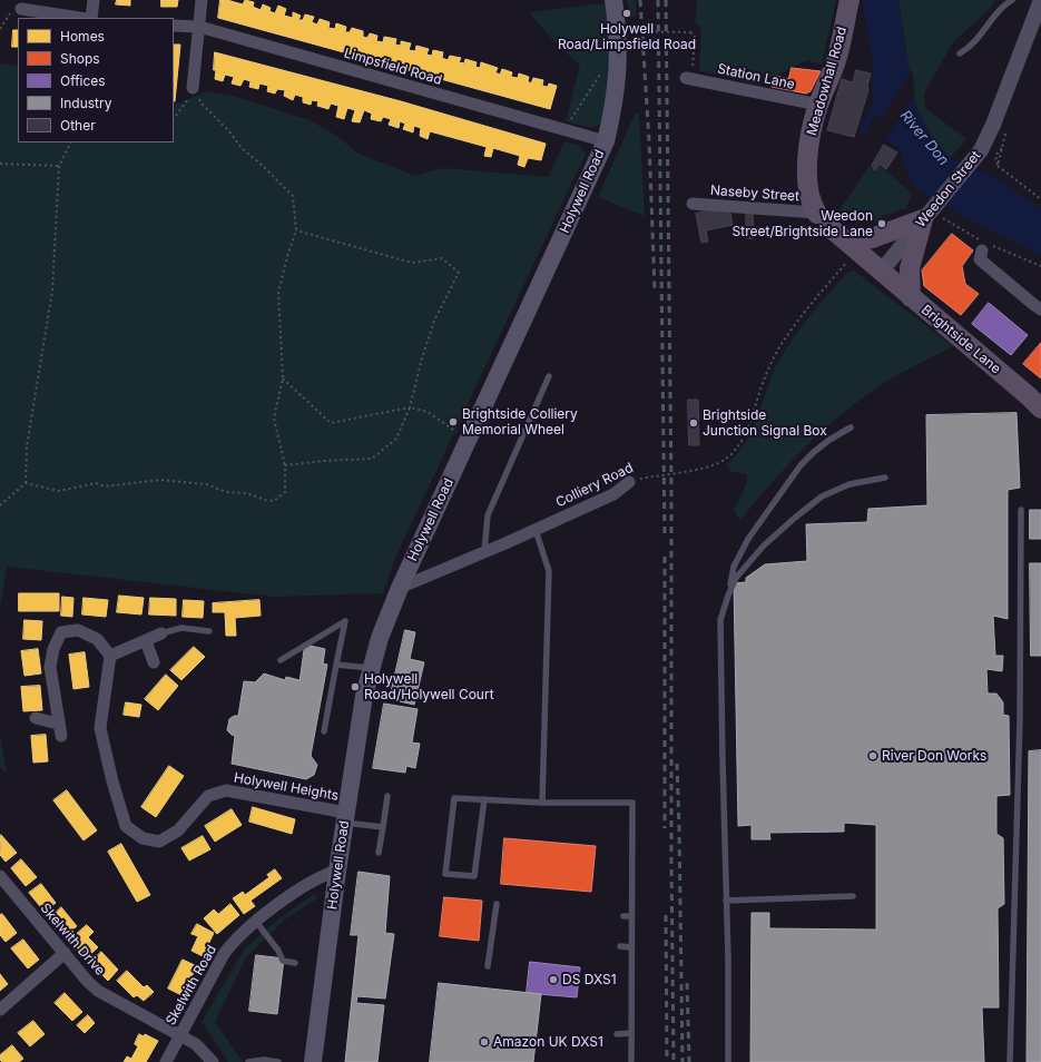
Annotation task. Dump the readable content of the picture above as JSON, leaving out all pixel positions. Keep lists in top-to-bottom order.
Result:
{
  "streets": {
    "main road": ["Meadowhall Road", "Holywell Road", "Brightside Lane"],
    "street": [
      "Limpsfield Road",
      "Station Lane",
      "Weedon Street",
      "Naseby Street",
      "Colliery Road",
      "Holywell Heights",
      "Skelwith Drive",
      "Skelwith Road"
    ]
  },
  "crossings": [
    ["Limpsfield Road", "Holywell Road"],
    ["Station Lane", "Meadowhall Road"],
    ["Meadowhall Road", "Naseby Street"],
    ["Weedon Street", "Brightside Lane"],
    ["Holywell Road", "Colliery Road"],
    ["Holywell Road", "Holywell Heights"],
    ["Holywell Road", "Skelwith Road"],
    ["Skelwith Drive", "Skelwith Road"]
  ],
  "water": ["River Don"],
  "places": [
    "Holywell Road/Limpsfield Road",
    "Weedon Street/Brightside Lane",
    "Brightside Colliery Memorial Wheel",
    "Brightside Junction Signal Box",
    "Holywell Road/Holywell Court",
    "River Don Works",
    "DS DXS1",
    "Amazon UK DXS1"
  ],
  "legend": [
    "Homes",
    "Shops",
    "Offices",
    "Industry",
    "Other"
  ]
}
